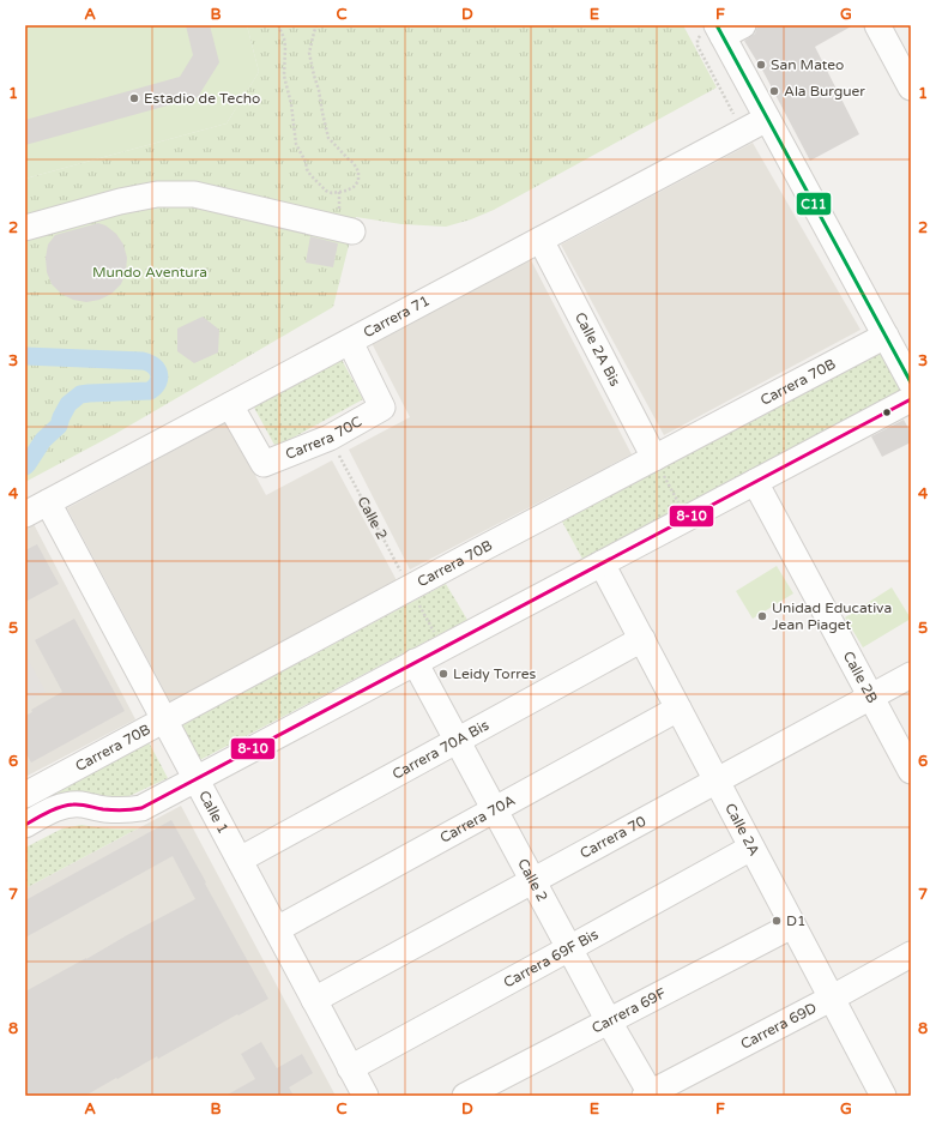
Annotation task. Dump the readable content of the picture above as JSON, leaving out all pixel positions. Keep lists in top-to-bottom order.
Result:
{
  "streets": {
    "street": [
      "Carrera 71",
      "Calle 2A Bis",
      "Carrera 70B",
      "Carrera 70C",
      "Calle 2",
      "Calle 2B",
      "Carrera 70A Bis",
      "Calle 1",
      "Carrera 70A",
      "Calle 2A",
      "Carrera 70",
      "Carrera 69F Bis",
      "Carrera 69F",
      "Carrera 69D"
    ]
  },
  "crossings": [
    ["Carrera 71", "Calle 2A Bis"],
    ["Carrera 71", "Carrera 70C"],
    ["Carrera 71", "Calle 1"],
    ["Calle 2A Bis", "Carrera 70B"],
    ["Carrera 70B", "Calle 2"],
    ["Carrera 70B", "Calle 1"],
    ["Carrera 70C", "Calle 2"],
    ["Calle 2", "Carrera 70A Bis"],
    ["Calle 2", "Carrera 70A"],
    ["Calle 2", "Carrera 70"],
    ["Calle 2", "Carrera 69F Bis"],
    ["Calle 2", "Carrera 69F"],
    ["Calle 2", "Carrera 69D"],
    ["Calle 2B", "Carrera 70"],
    ["Carrera 70A Bis", "Calle 1"],
    ["Carrera 70A Bis", "Calle 2A"],
    ["Calle 1", "Carrera 70A"],
    ["Calle 1", "Carrera 70"],
    ["Calle 1", "Carrera 69F Bis"],
    ["Carrera 70A", "Calle 2A"],
    ["Calle 2A", "Carrera 70"],
    ["Calle 2A", "Carrera 69F Bis"],
    ["Calle 2A", "Carrera 69F"],
    ["Calle 2A", "Carrera 69D"]
  ],
  "parks": ["Mundo Aventura"],
  "places": [
    "San Mateo",
    "Ala Burguer",
    "Estadio de Techo",
    "Unidad Educativa Jean Piaget",
    "Leidy Torres",
    "D1"
  ],
  "lines": ["transit line C11", "transit line 8-10"],
  "grid": {
    "columns": [
      "A",
      "B",
      "C",
      "D",
      "E",
      "F",
      "G"
    ],
    "rows": [
      "1",
      "2",
      "3",
      "4",
      "5",
      "6",
      "7",
      "8"
    ]
  }
}
